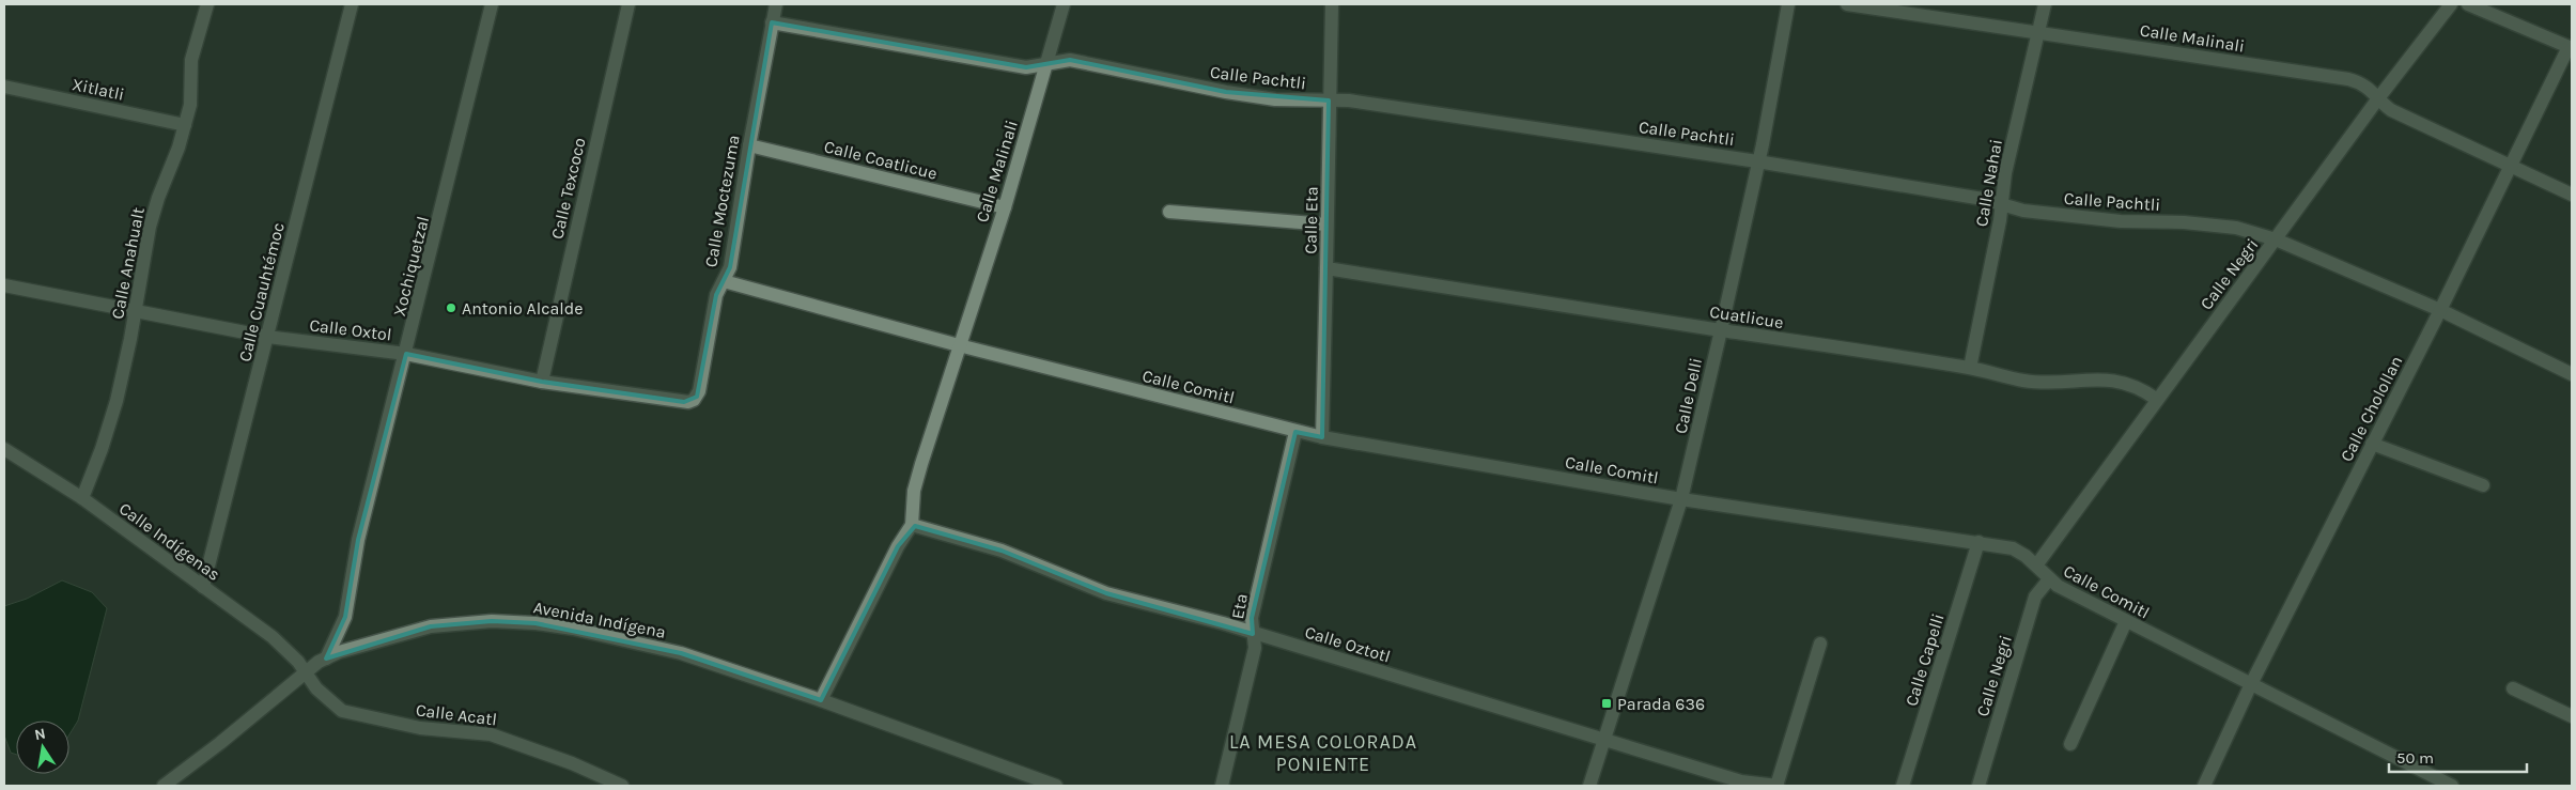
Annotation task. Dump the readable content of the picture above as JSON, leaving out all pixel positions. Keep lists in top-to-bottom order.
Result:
{
  "streets": {
    "street": [
      "Calle Malinali",
      "Calle Pachtli",
      "Xitlatli",
      "Calle Coatlicue",
      "Calle Nahai",
      "Calle Texcoco",
      "Calle Moctezuma",
      "Calle Eta",
      "Calle Anahualt",
      "Xochiquetzal",
      "Calle Negri",
      "Calle Cuauhtémoc",
      "Cuatlicue",
      "Calle Oxtol",
      "Calle Comitl",
      "Calle Delli",
      "Calle Cholollan",
      "Calle Indígenas",
      "Eta",
      "Avenida Indígena",
      "Calle Oztotl",
      "Calle Capelli",
      "Calle Acatl"
    ]
  },
  "crossings": [
    ["Calle Malinali", "Calle Pachtli"],
    ["Calle Malinali", "Calle Coatlicue"],
    ["Calle Malinali", "Calle Nahai"],
    ["Calle Malinali", "Calle Negri"],
    ["Calle Malinali", "Calle Comitl"],
    ["Calle Malinali", "Calle Cholollan"],
    ["Calle Malinali", "Calle Oztotl"],
    ["Calle Pachtli", "Calle Nahai"],
    ["Calle Pachtli", "Calle Moctezuma"],
    ["Calle Pachtli", "Calle Eta"],
    ["Calle Pachtli", "Calle Negri"],
    ["Calle Pachtli", "Calle Delli"],
    ["Calle Pachtli", "Calle Cholollan"],
    ["Xitlatli", "Calle Anahualt"],
    ["Calle Coatlicue", "Calle Moctezuma"],
    ["Calle Nahai", "Cuatlicue"],
    ["Calle Texcoco", "Calle Oxtol"],
    ["Calle Moctezuma", "Calle Oxtol"],
    ["Calle Moctezuma", "Calle Comitl"],
    ["Calle Eta", "Cuatlicue"],
    ["Calle Eta", "Calle Comitl"],
    ["Calle Anahualt", "Calle Oxtol"],
    ["Calle Anahualt", "Calle Indígenas"],
    ["Xochiquetzal", "Calle Oxtol"],
    ["Xochiquetzal", "Avenida Indígena"],
    ["Calle Negri", "Cuatlicue"],
    ["Calle Negri", "Calle Comitl"],
    ["Calle Cuauhtémoc", "Calle Oxtol"],
    ["Calle Cuauhtémoc", "Calle Indígenas"],
    ["Cuatlicue", "Calle Delli"],
    ["Calle Comitl", "Calle Delli"],
    ["Calle Comitl", "Calle Cholollan"],
    ["Calle Comitl", "Eta"],
    ["Calle Comitl", "Calle Capelli"],
    ["Calle Delli", "Calle Oztotl"],
    ["Calle Indígenas", "Avenida Indígena"],
    ["Calle Indígenas", "Calle Acatl"],
    ["Eta", "Calle Oztotl"]
  ],
  "districts": ["LA MESA COLORADA PONIENTE"],
  "places": {
    "other": ["Antonio Alcalde"],
    "transit": ["Parada 636"]
  },
  "scale_bar": "50 m",
  "north": "top"
}
